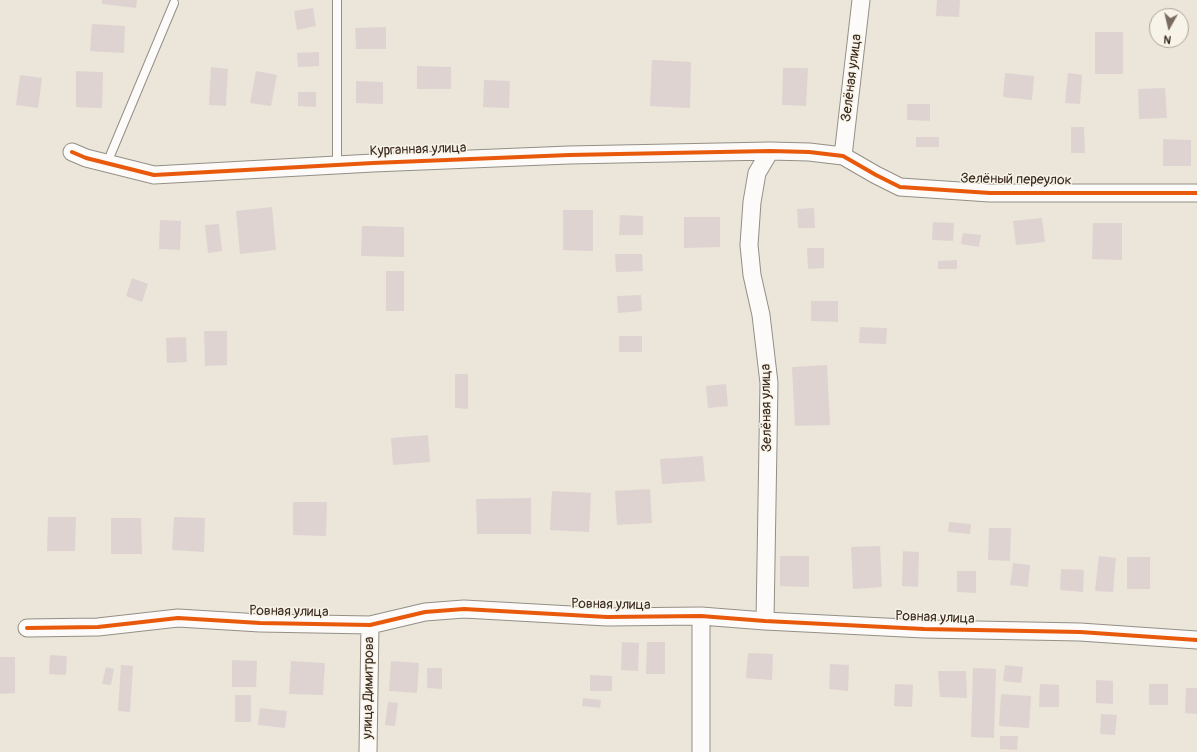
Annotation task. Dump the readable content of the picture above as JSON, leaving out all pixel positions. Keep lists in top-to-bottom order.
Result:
{
  "streets": {
    "street": [
      "Зелёная улица",
      "Курганная улица",
      "Зелёный переулок",
      "Ровная улица",
      "улица Димитрова"
    ]
  },
  "crossings": [
    ["Зелёная улица", "Курганная улица"],
    ["Зелёная улица", "Зелёный переулок"],
    ["Зелёная улица", "Ровная улица"],
    ["Курганная улица", "Зелёный переулок"],
    ["Ровная улица", "улица Димитрова"]
  ],
  "north": "bottom"
}
